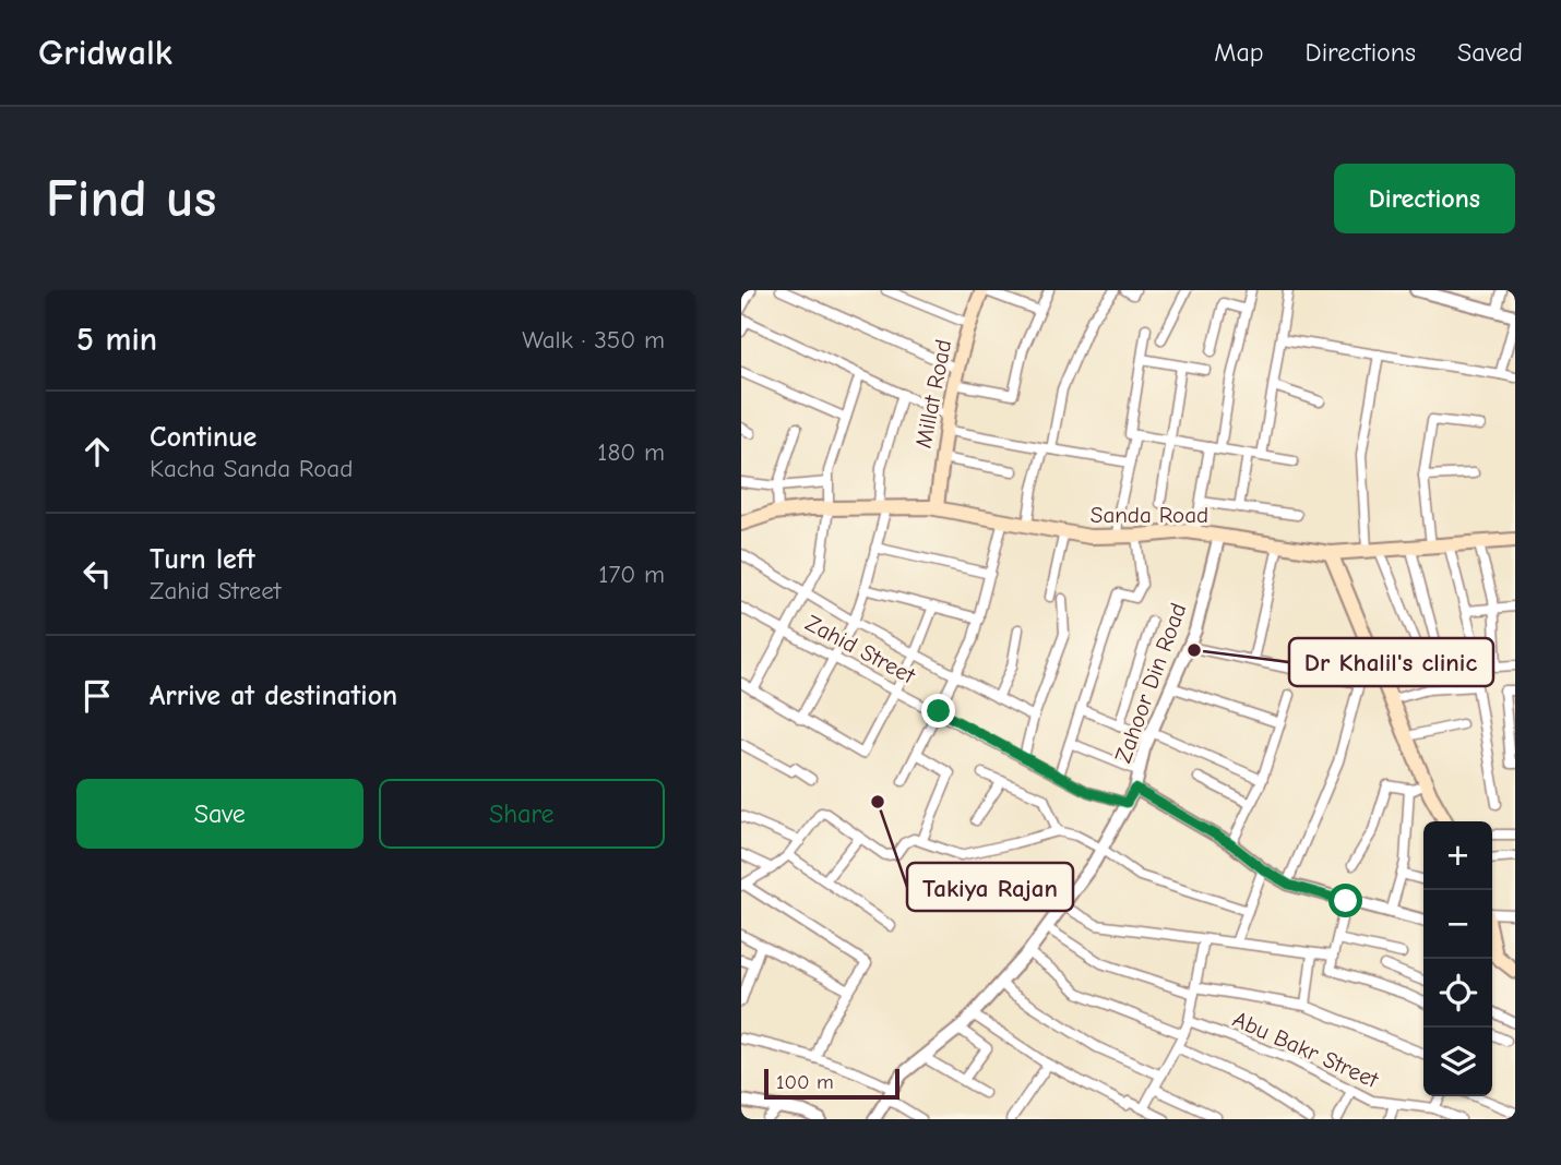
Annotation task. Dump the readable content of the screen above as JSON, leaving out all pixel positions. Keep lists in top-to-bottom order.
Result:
{
  "streets": {
    "main road": ["Millat Road", "Sanda Road"],
    "street": ["Zahid Street", "Zahoor Din Road", "Abu Bakr Street"]
  },
  "crossings": [
    ["Millat Road", "Sanda Road"],
    ["Sanda Road", "Zahoor Din Road"],
    ["Zahid Street", "Zahoor Din Road"]
  ],
  "places": ["Dr Khalil's clinic", "Takiya Rajan"],
  "scale_bar": "100 m",
  "page": {
    "header": "Gridwalk",
    "nav": ["Map", "Directions", "Saved"],
    "buttons": [
      "Directions",
      ["Save", "Share"]
    ],
    "title": "Find us",
    "heading": ["5 min", "Walk · 350 m"],
    "list": [
      ["Continue", "Kacha Sanda Road", "180 m"],
      ["Turn left", "Zahid Street", "170 m"],
      "Arrive at destination"
    ],
    "map_buttons": ["+", "−"],
    "scale": "100 m"
  }
}
